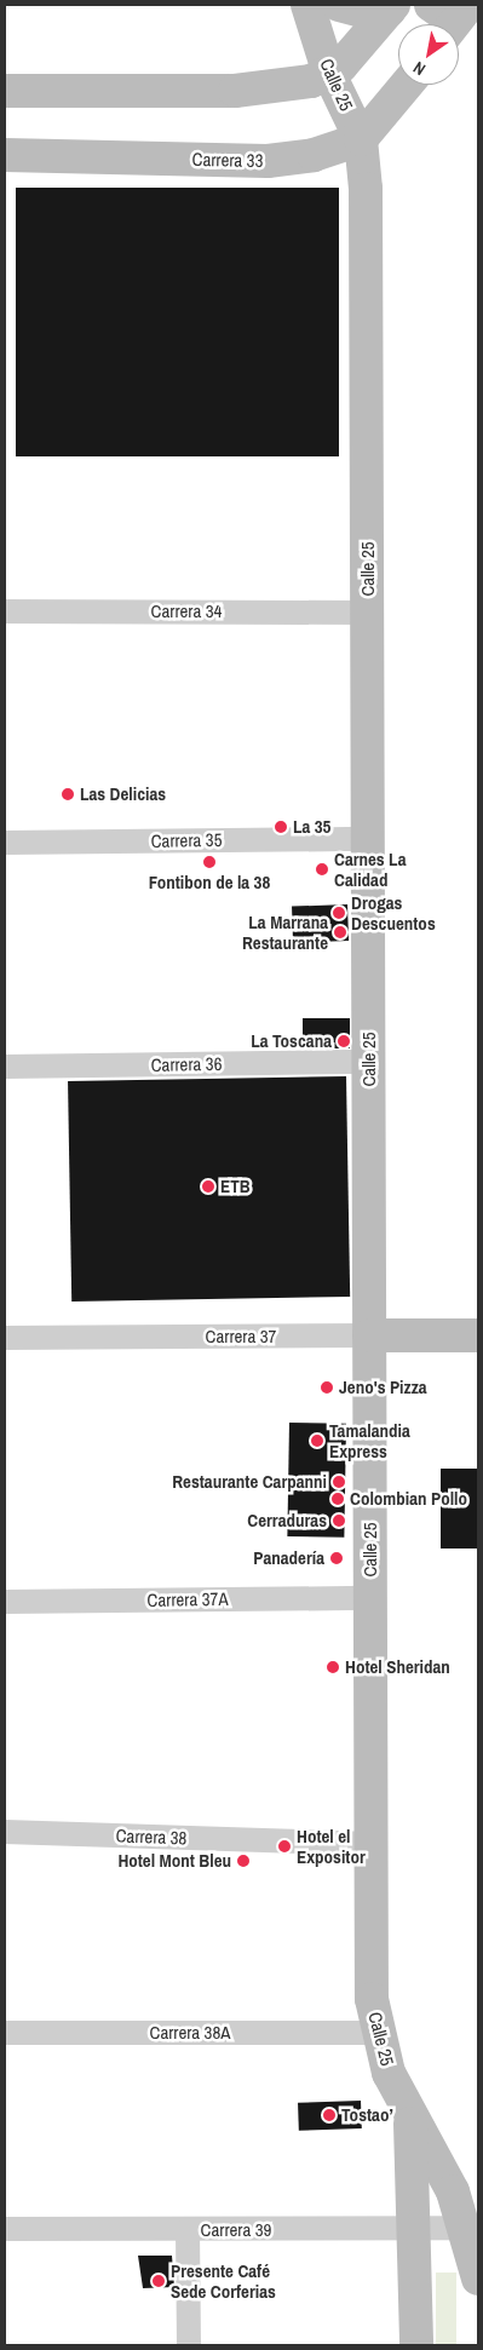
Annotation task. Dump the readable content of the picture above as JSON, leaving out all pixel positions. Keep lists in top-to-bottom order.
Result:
{
  "streets": {
    "street": [
      "Calle 25",
      "Carrera 33",
      "Carrera 34",
      "Carrera 35",
      "Carrera 36",
      "Carrera 37",
      "Carrera 37A",
      "Carrera 38",
      "Carrera 38A",
      "Carrera 39"
    ]
  },
  "crossings": [
    ["Calle 25", "Carrera 33"],
    ["Calle 25", "Carrera 34"],
    ["Calle 25", "Carrera 35"],
    ["Calle 25", "Carrera 36"],
    ["Calle 25", "Carrera 37"],
    ["Calle 25", "Carrera 37A"],
    ["Calle 25", "Carrera 38"],
    ["Calle 25", "Carrera 38A"],
    ["Calle 25", "Carrera 39"]
  ],
  "places": [
    "Las Delicias",
    "La 35",
    "Fontibon de la 38",
    "Carnes La Calidad",
    "Drogas Descuentos",
    "La Marrana Restaurante",
    "La Toscana",
    "ETB",
    "Jeno's Pizza",
    "Tamalandia Express",
    "Restaurante Carpanni",
    "Colombian Pollo",
    "Cerraduras",
    "Panadería",
    "Hotel Sheridan",
    "Hotel el Expositor",
    "Hotel Mont Bleu",
    "Tostao’",
    "Presente Café Sede Corferias"
  ],
  "north": "bottom left"
}
